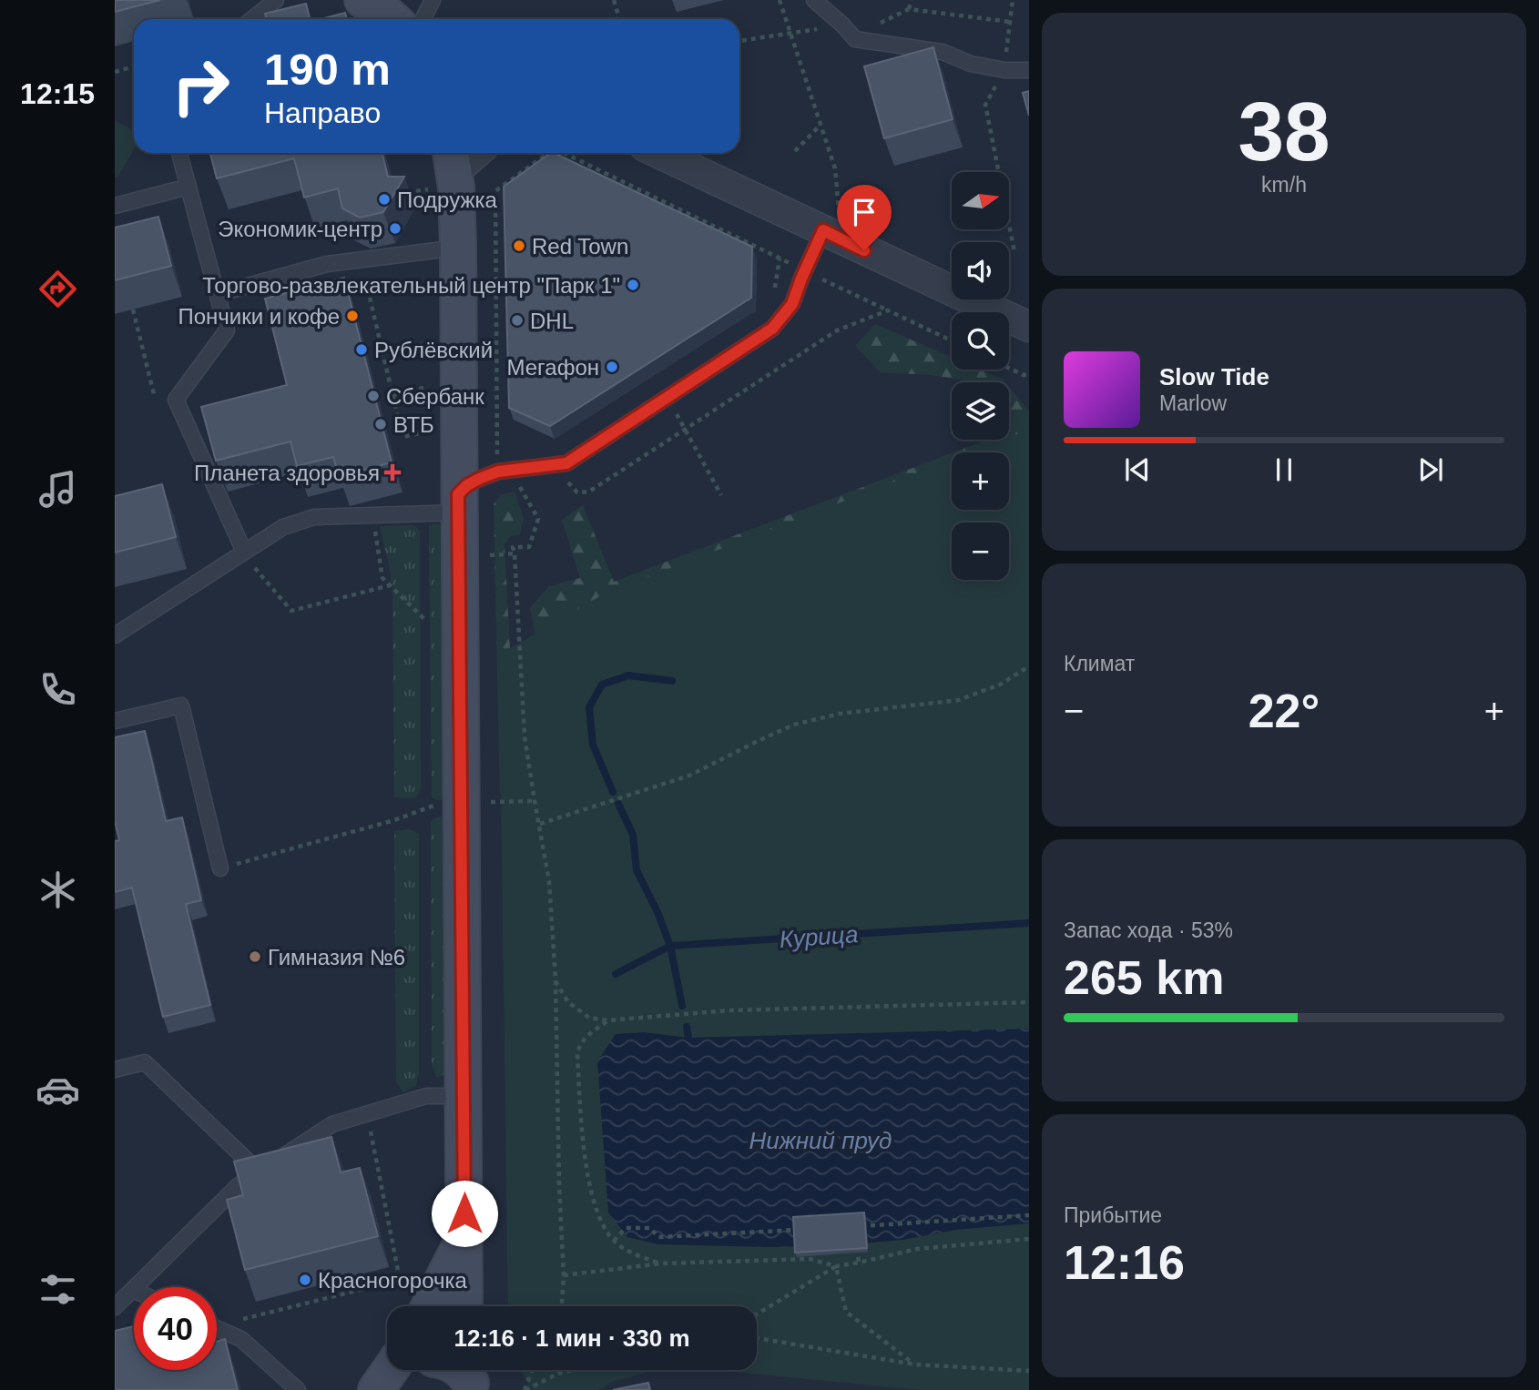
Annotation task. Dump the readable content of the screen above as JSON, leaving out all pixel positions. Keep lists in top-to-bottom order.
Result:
{
  "water": ["Курица", "Нижний пруд"],
  "places": {
    "other": [
      "Подружка",
      "Экономик-центр",
      "Red Town",
      "Торгово-развлекательный центр \"Парк 1\"",
      "Пончики и кофе",
      "DHL",
      "Рублёвский",
      "Мегафон",
      "Сбербанк",
      "ВТБ",
      "Гимназия №6",
      "Красногорочка"
    ],
    "health": ["Планета здоровья"]
  },
  "north": "right",
  "page": {
    "tabs": "12:15",
    "tile": [
      ["38", "km/h"],
      "Климат",
      ["Запас хода · 53%", "265 km"],
      ["Прибытие", "12:16"]
    ],
    "turn": ["190 m", "Направо"],
    "map_buttons": ["+", "−"],
    "song": ["Slow Tide", "Marlow"],
    "heat": ["−", "22°", "+"],
    "limit": "40",
    "trip": "12:16 · 1 мин · 330 m"
  }
}
